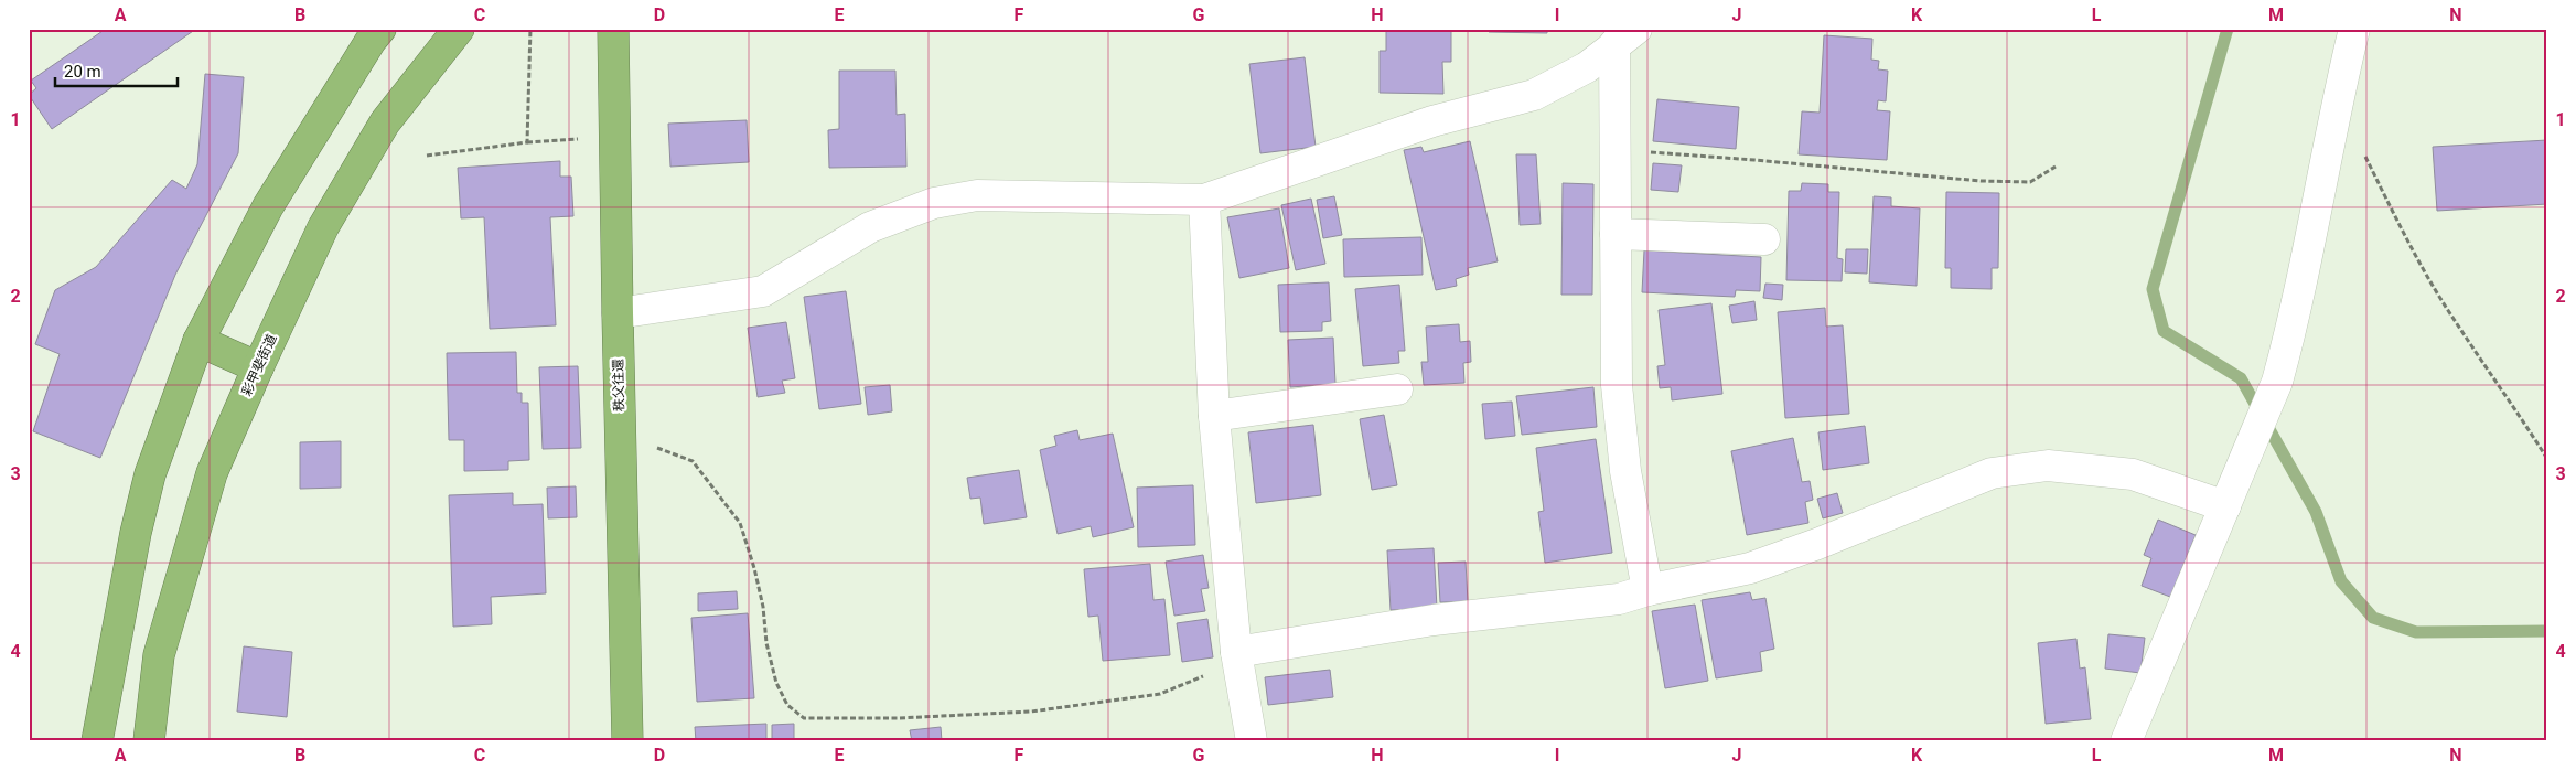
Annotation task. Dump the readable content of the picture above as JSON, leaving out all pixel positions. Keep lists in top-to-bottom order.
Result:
{
  "streets": {
    "highway": ["彩甲斐街道", "秩父往還"]
  },
  "scale_bar": "20 m",
  "grid": {
    "columns": [
      "A",
      "B",
      "C",
      "D",
      "E",
      "F",
      "G",
      "H",
      "I",
      "J",
      "K",
      "L",
      "M",
      "N"
    ],
    "rows": [
      "1",
      "2",
      "3",
      "4"
    ]
  }
}
